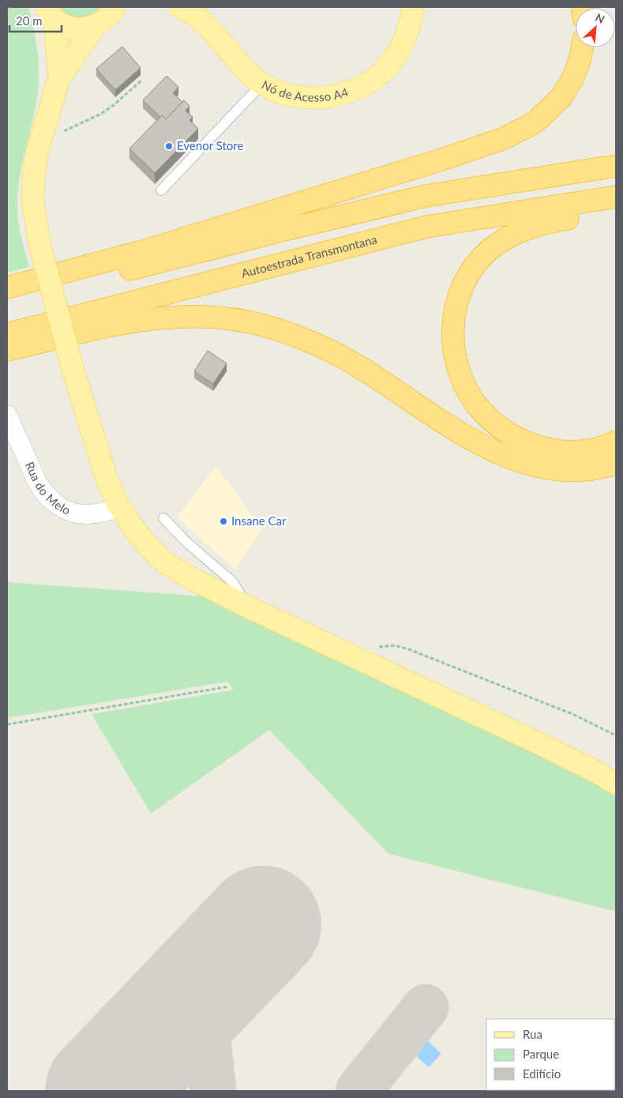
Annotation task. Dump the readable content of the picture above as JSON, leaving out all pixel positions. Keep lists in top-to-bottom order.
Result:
{
  "streets": {
    "highway": ["Autoestrada Transmontana"],
    "main road": ["Nó de Acesso A4"],
    "street": ["Rua do Melo"]
  },
  "places": ["Evenor Store", "Insane Car"],
  "legend": ["Rua", "Parque", "Edifício"],
  "scale_bar": "20 m",
  "north": "top right"
}
